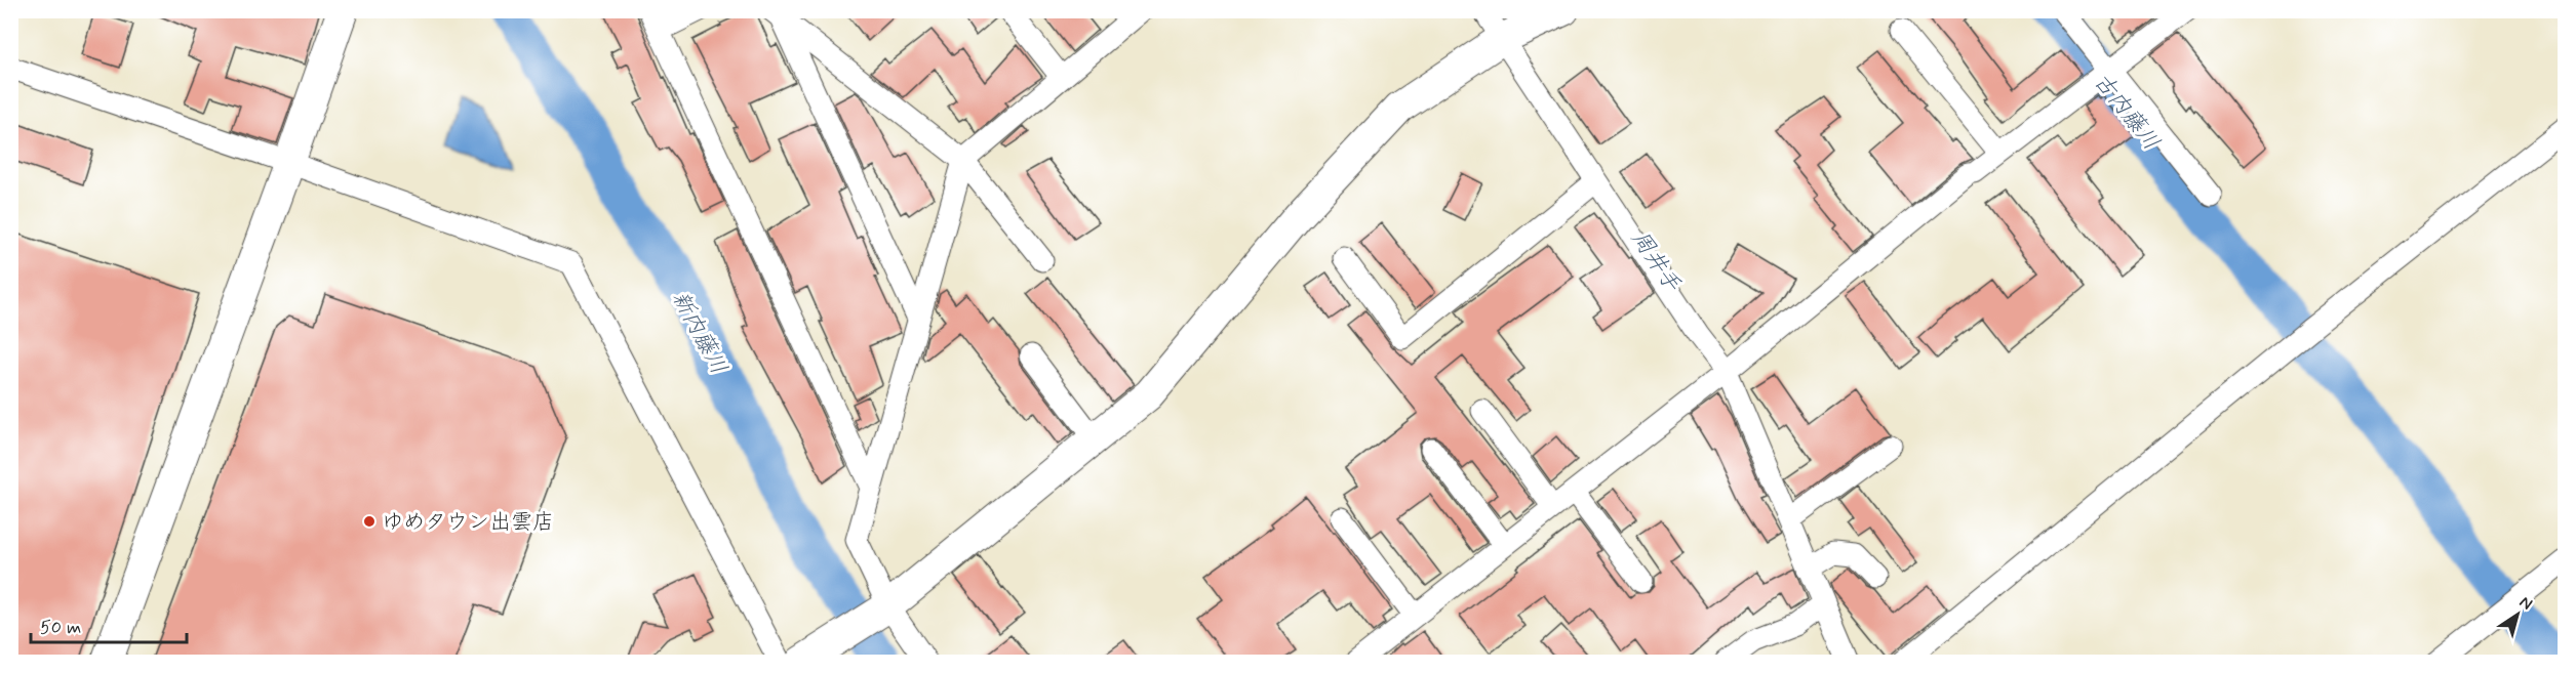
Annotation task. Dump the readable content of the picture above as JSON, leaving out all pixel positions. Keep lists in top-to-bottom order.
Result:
{
  "water": ["古内藤川", "周井手", "新内藤川"],
  "places": ["ゆめタウン出雲店"],
  "scale_bar": "50 m",
  "north": "top right"
}
